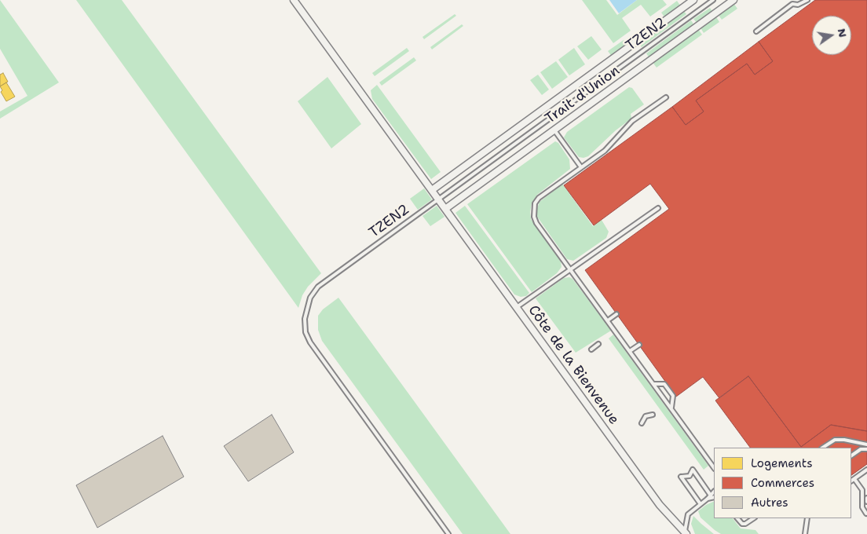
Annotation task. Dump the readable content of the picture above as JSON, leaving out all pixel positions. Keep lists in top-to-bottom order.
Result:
{
  "streets": {
    "street": ["Trait d'Union", "Côte de la Bienvenue"],
    "lane": ["TZEN2"]
  },
  "crossings": [
    ["TZEN2", "Côte de la Bienvenue"],
    ["Trait d'Union", "Côte de la Bienvenue"]
  ],
  "legend": ["Logements", "Commerces", "Autres"],
  "north": "right"
}
